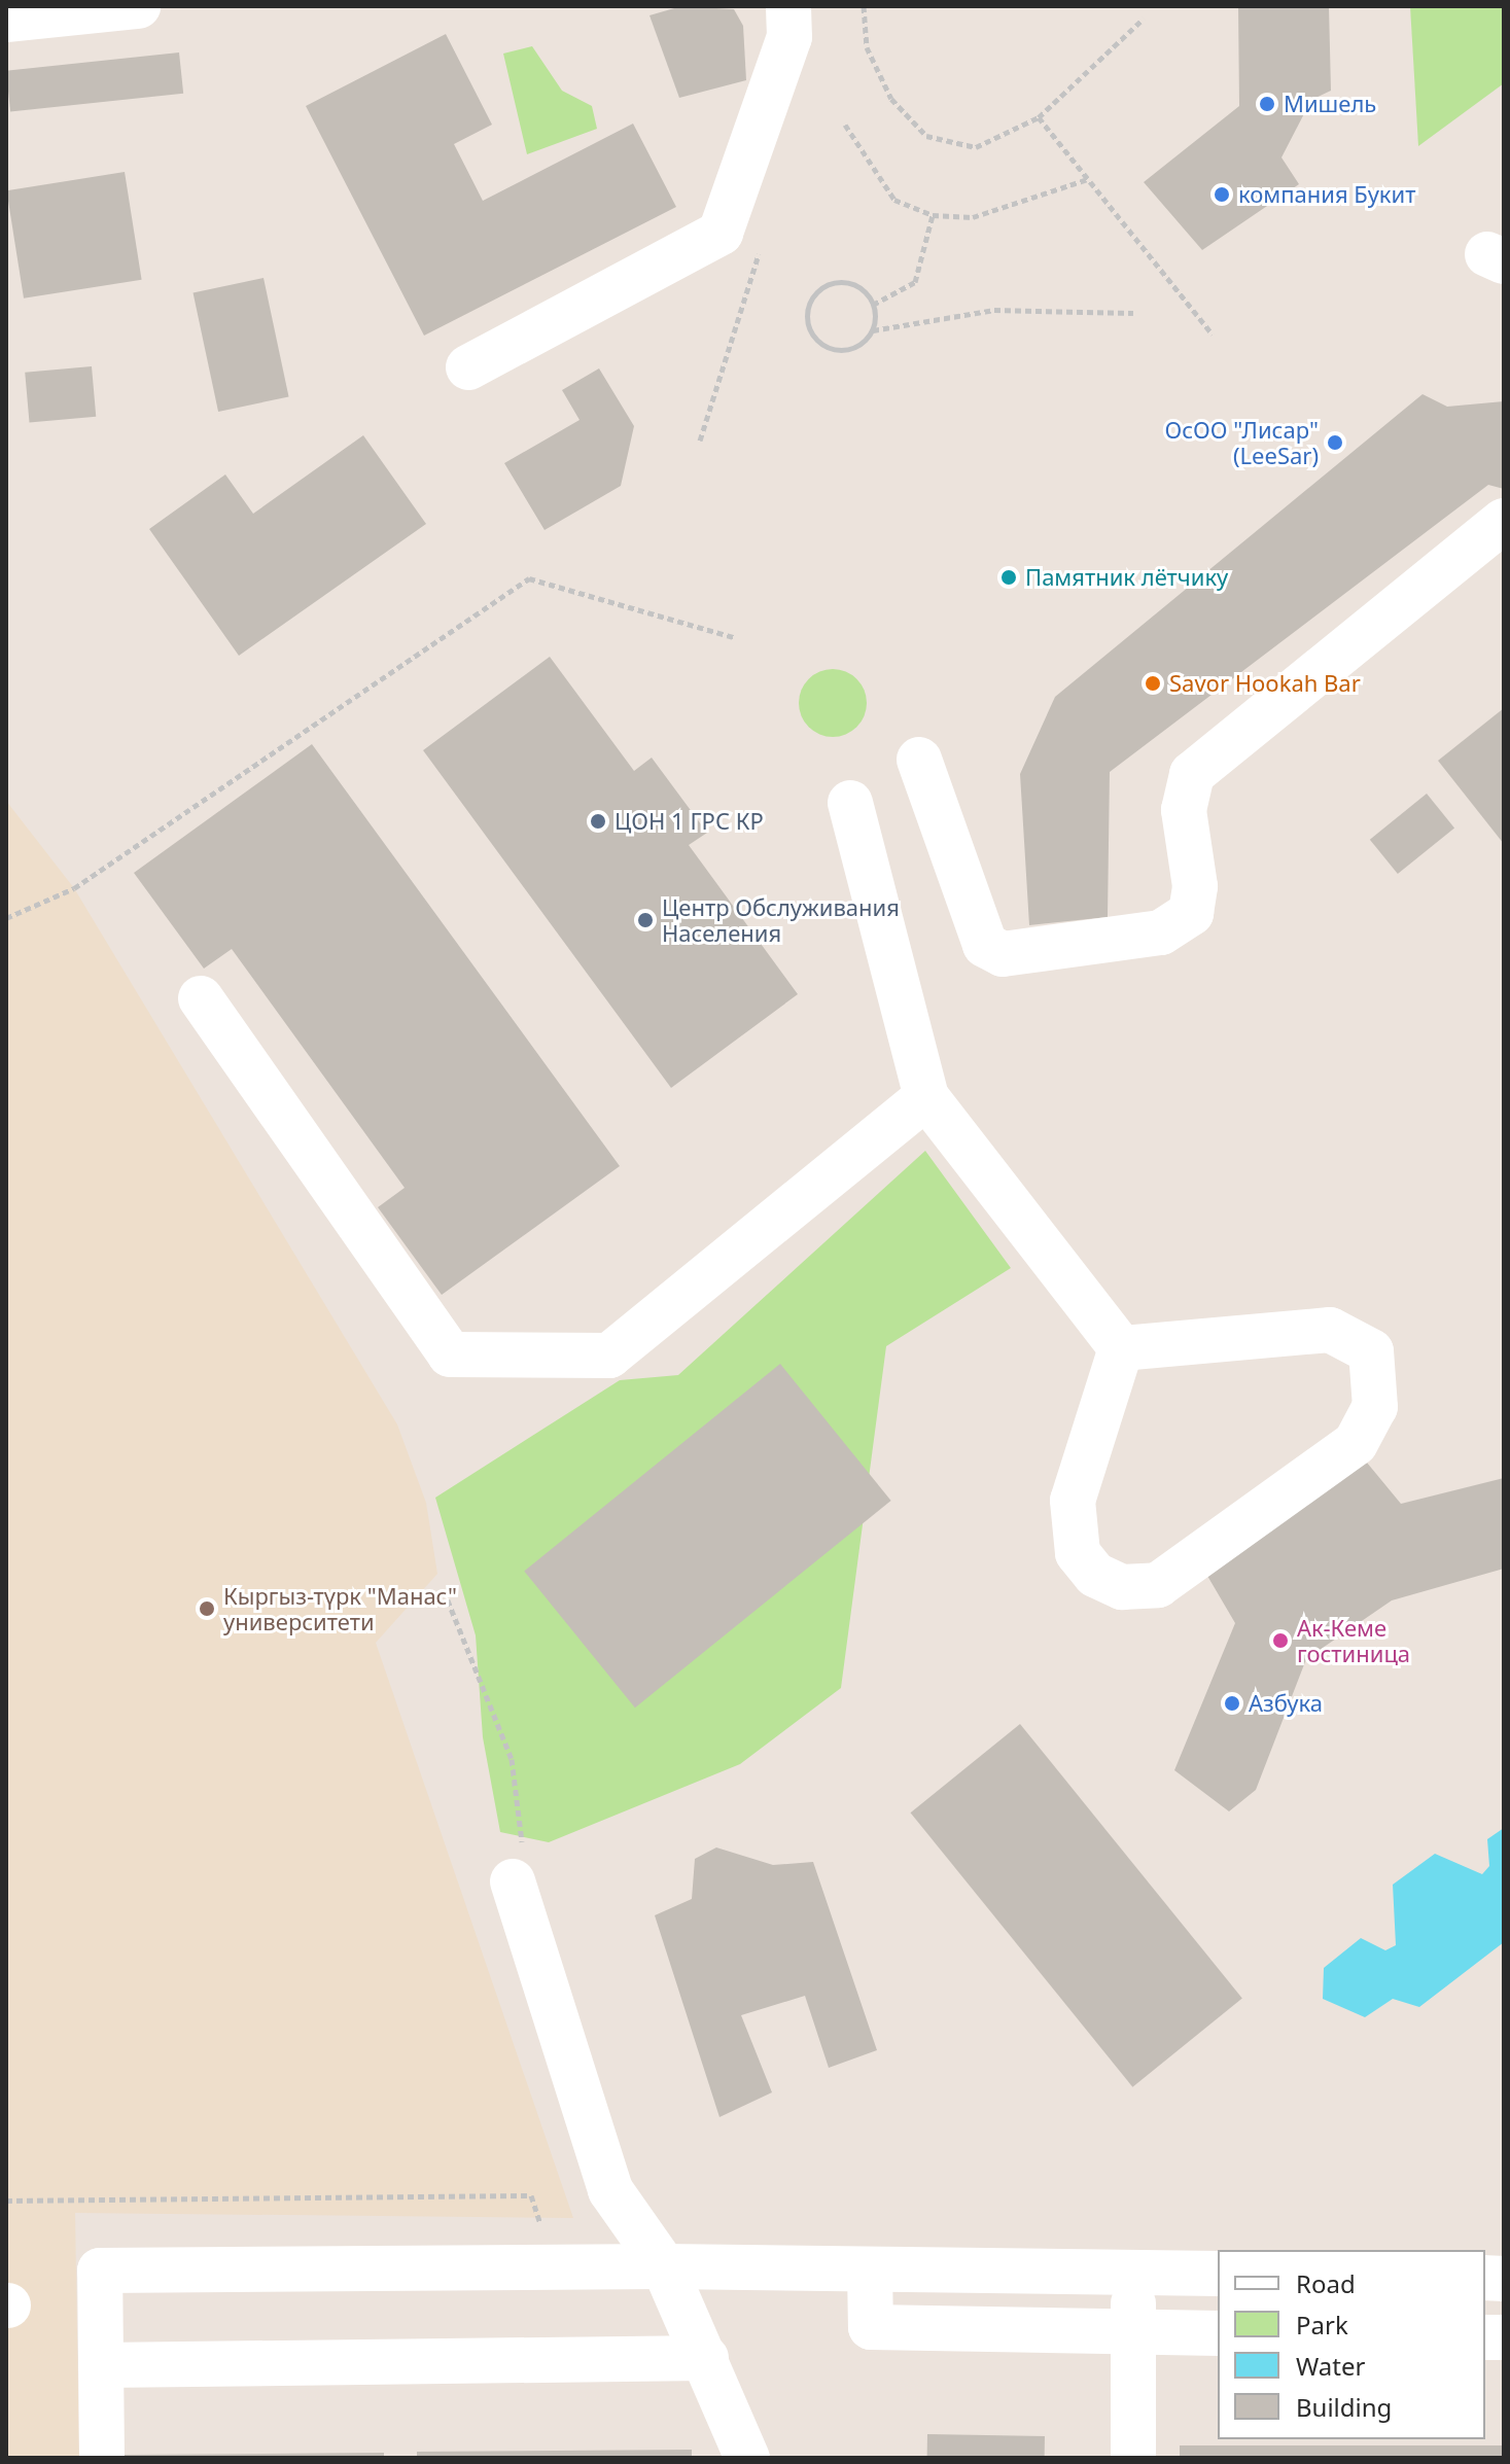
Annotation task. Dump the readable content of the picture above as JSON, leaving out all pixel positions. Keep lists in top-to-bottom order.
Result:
{
  "places": [
    "Мишель",
    "компания Букит",
    "ОсОО \"Лисар\" (LeeSar)",
    "Памятник лётчику",
    "Savor Hookah Bar",
    "ЦОН 1 ГРС КР",
    "Центр Обслуживания Населения",
    "Кыргыз-түрк \"Манас\" университети",
    "Ак-Кеме гостиница",
    "Азбука"
  ],
  "legend": [
    "Road",
    "Park",
    "Water",
    "Building"
  ]
}
